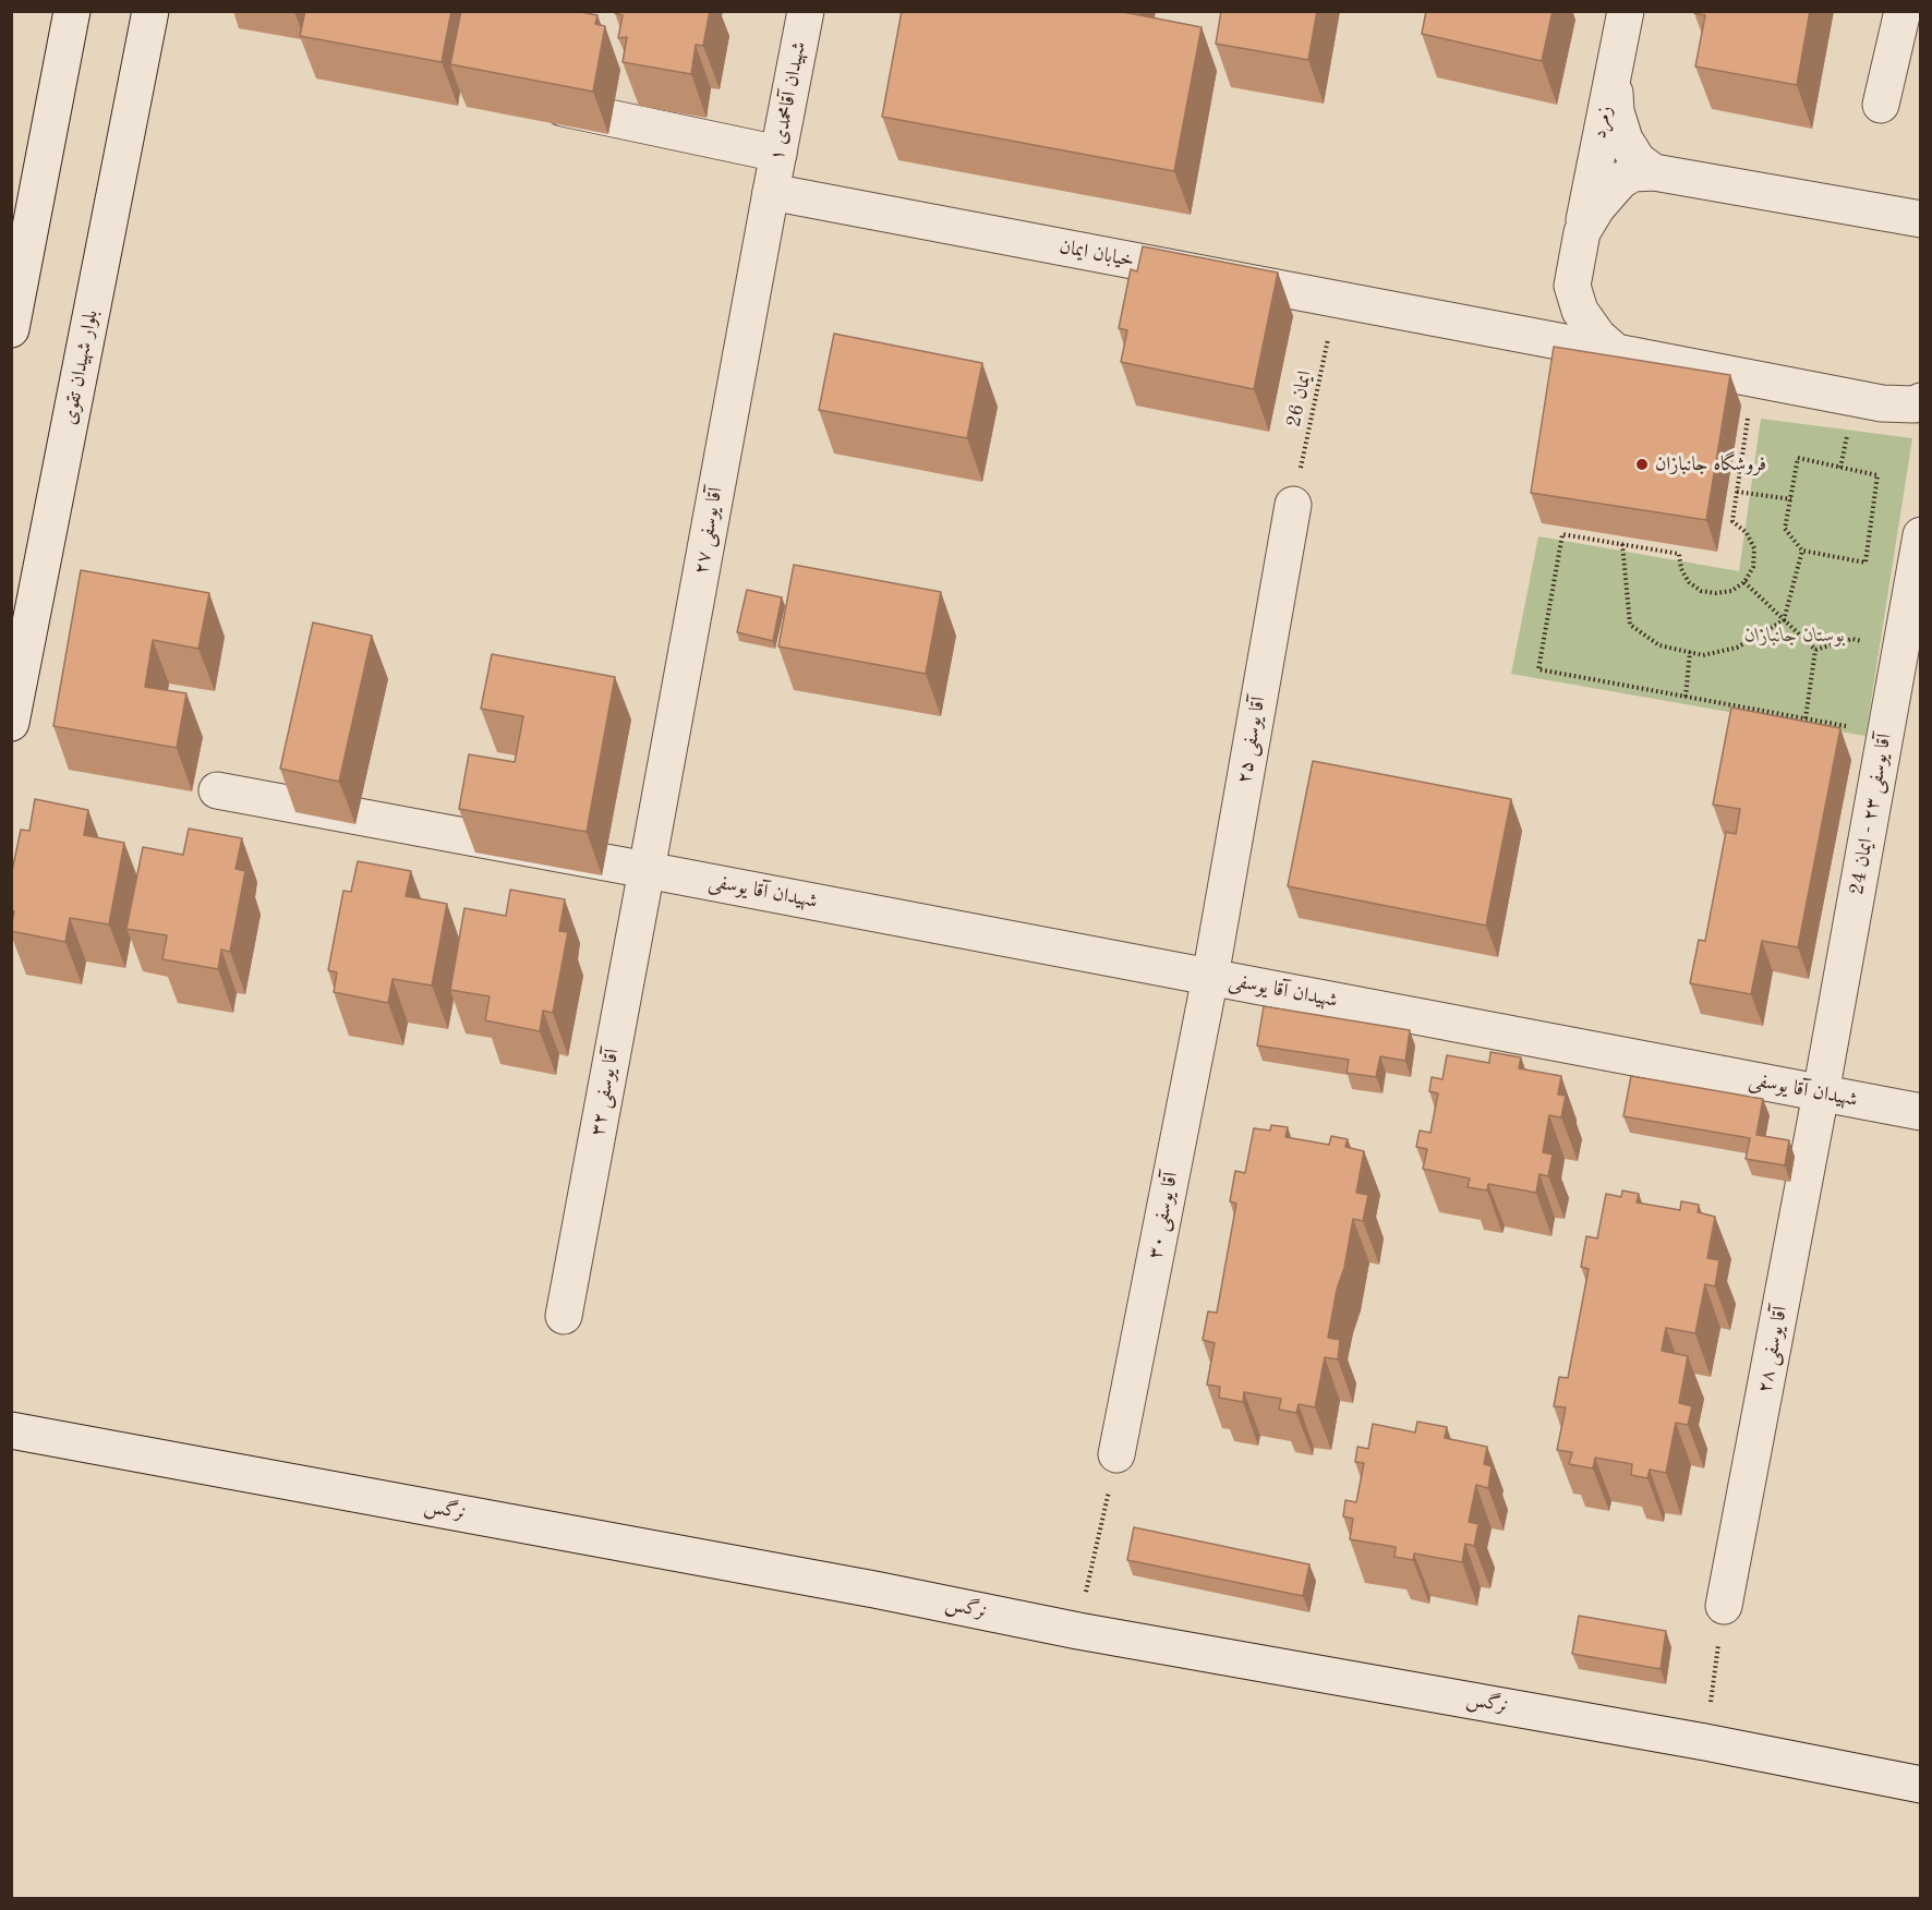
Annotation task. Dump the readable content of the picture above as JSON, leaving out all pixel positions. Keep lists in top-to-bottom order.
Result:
{
  "streets": {
    "street": [
      "شهیدان آقامحمدی ۱",
      "زمرد",
      "خیابان ایمان",
      "بلوار شهیدان تقوی",
      "آقا یوسفی ۲۷",
      "آقا یوسفی ۲۵",
      "آقا یوسفی ۲۳ - ایمان 24",
      "شهیدان آقا یوسفی",
      "آقا یوسفی ۳۲",
      "آقا یوسفی ۳۰",
      "آقا یوسفی ۲۸",
      "نرگس"
    ],
    "path": ["ایمان 26"]
  },
  "crossings": [
    ["شهیدان آقامحمدی ۱", "خیابان ایمان"],
    ["شهیدان آقامحمدی ۱", "آقا یوسفی ۲۷"],
    ["زمرد", "خیابان ایمان"],
    ["خیابان ایمان", "ایمان 26"],
    ["خیابان ایمان", "آقا یوسفی ۲۷"],
    ["ایمان 26", "آقا یوسفی ۲۵"],
    ["آقا یوسفی ۲۷", "شهیدان آقا یوسفی"],
    ["آقا یوسفی ۲۷", "آقا یوسفی ۳۲"],
    ["آقا یوسفی ۲۵", "شهیدان آقا یوسفی"],
    ["آقا یوسفی ۲۵", "آقا یوسفی ۳۰"],
    ["آقا یوسفی ۲۳ - ایمان 24", "شهیدان آقا یوسفی"],
    ["آقا یوسفی ۲۳ - ایمان 24", "آقا یوسفی ۲۸"],
    ["شهیدان آقا یوسفی", "آقا یوسفی ۳۲"],
    ["شهیدان آقا یوسفی", "آقا یوسفی ۳۰"],
    ["شهیدان آقا یوسفی", "آقا یوسفی ۲۸"]
  ],
  "parks": ["بوستان جانبازان"],
  "places": ["فروشگاه جانبازان"]
}
